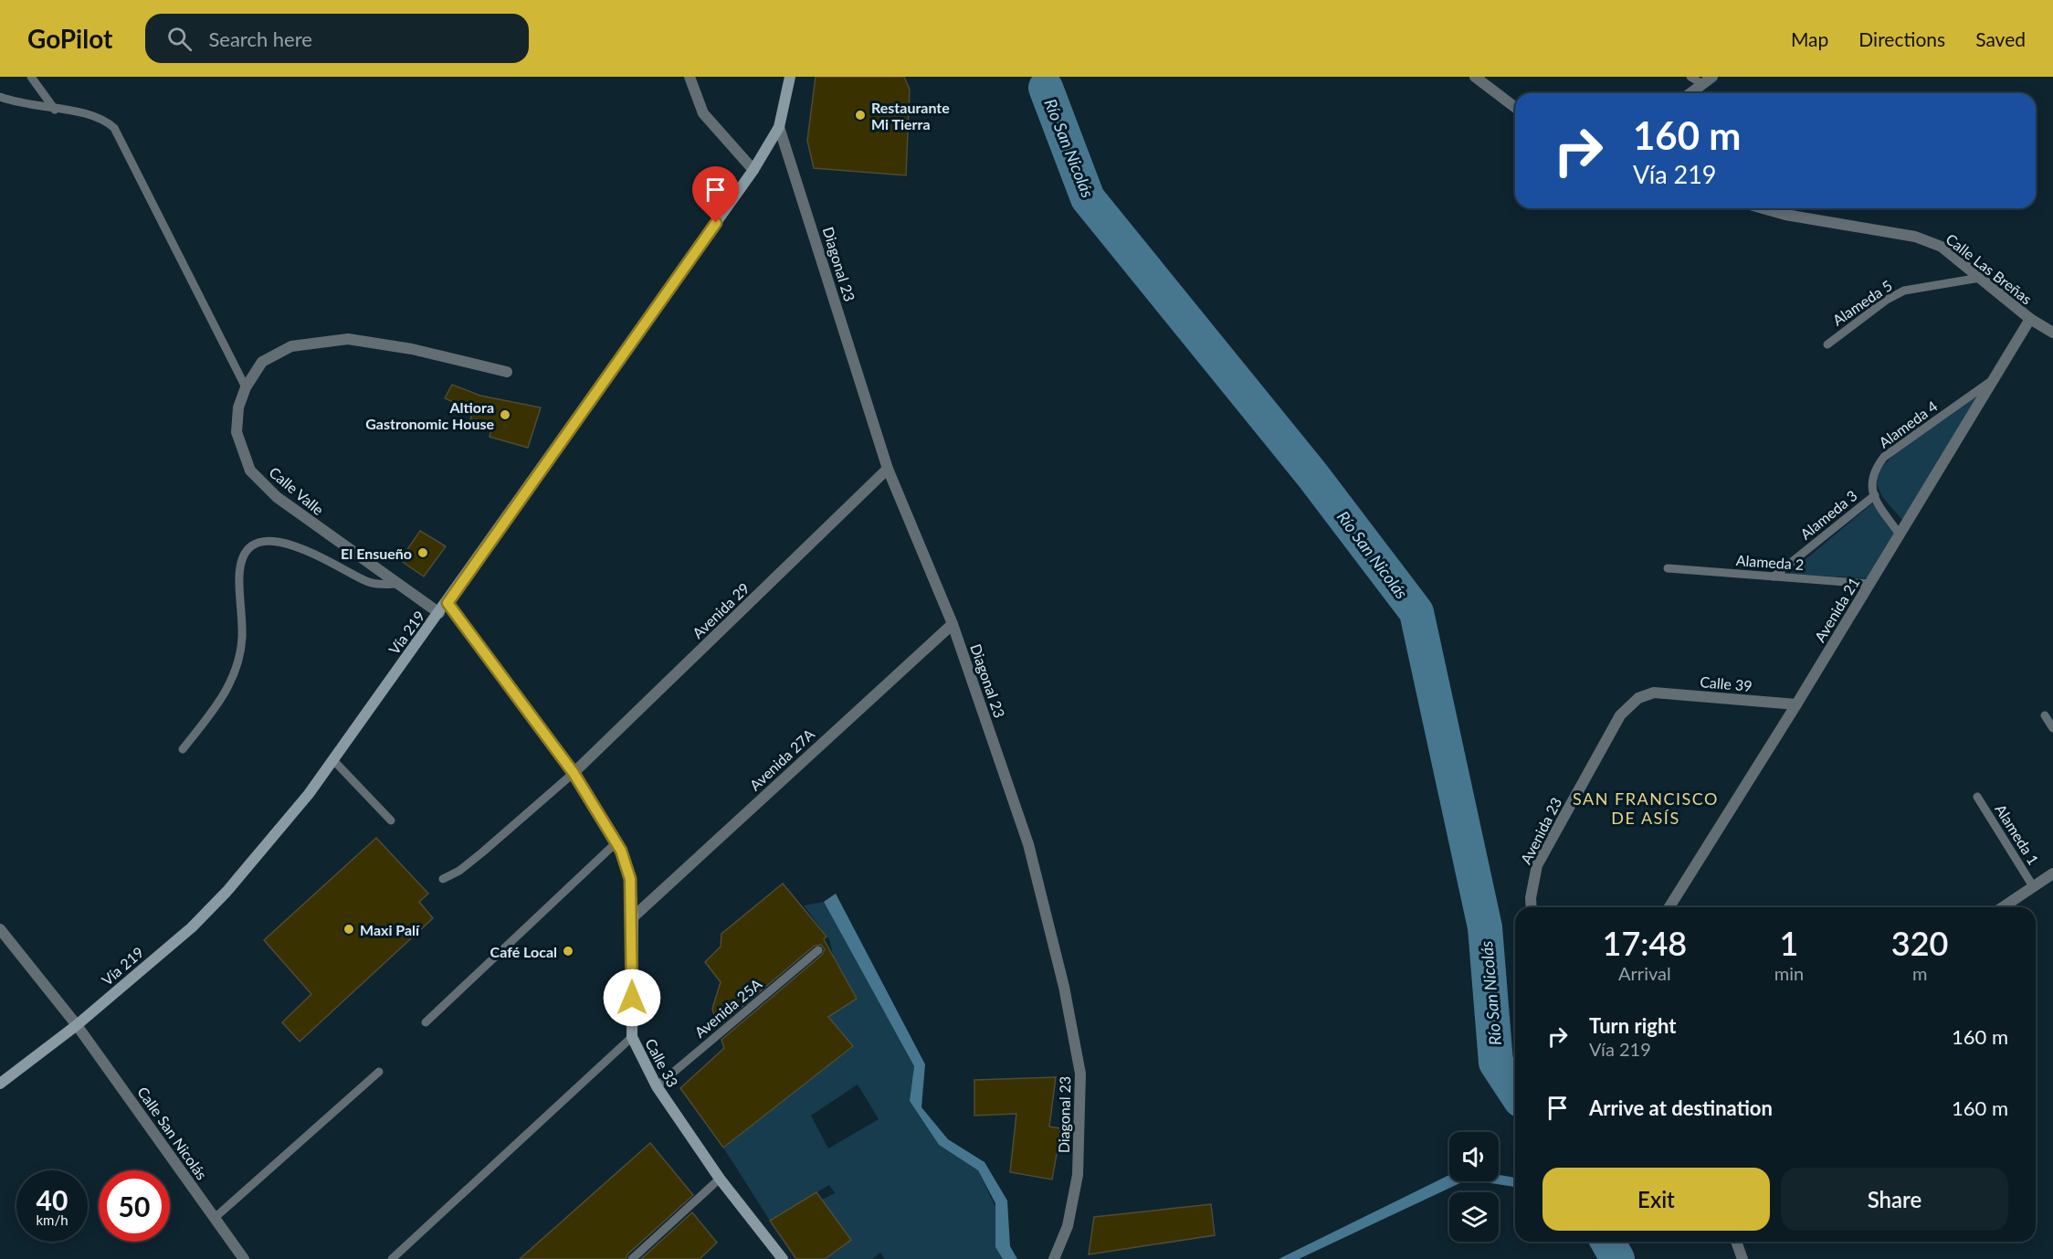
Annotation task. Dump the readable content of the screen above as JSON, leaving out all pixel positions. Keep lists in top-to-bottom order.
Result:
{
  "streets": {
    "main road": ["Vía 219", "Calle 33"],
    "street": [
      "Diagonal 23",
      "Calle Las Breñas",
      "Calle Valle",
      "Avenida 21",
      "Avenida 29",
      "Calle 39",
      "Avenida 27A",
      "Avenida 23",
      "Calle San Nicolás"
    ],
    "lane": [
      "Alameda 5",
      "Alameda 4",
      "Alameda 3",
      "Alameda 2",
      "Alameda 1",
      "Avenida 25A"
    ]
  },
  "crossings": [
    ["Diagonal 23", "Avenida 29"],
    ["Diagonal 23", "Vía 219"],
    ["Diagonal 23", "Avenida 27A"],
    ["Calle Las Breñas", "Alameda 5"],
    ["Calle Las Breñas", "Avenida 21"],
    ["Alameda 4", "Alameda 3"],
    ["Alameda 4", "Avenida 21"],
    ["Calle Valle", "Vía 219"],
    ["Alameda 3", "Alameda 2"],
    ["Alameda 2", "Avenida 21"],
    ["Avenida 21", "Calle 39"],
    ["Avenida 29", "Calle 33"],
    ["Vía 219", "Calle 33"],
    ["Vía 219", "Calle San Nicolás"],
    ["Calle 39", "Avenida 23"],
    ["Avenida 27A", "Calle 33"],
    ["Avenida 25A", "Calle 33"]
  ],
  "districts": ["SAN FRANCISCO DE ASÍS"],
  "water": ["Río San Nicolás"],
  "places": [
    "Restaurante Mi Tierra",
    "Altiora Gastronomic House",
    "El Ensueño",
    "Maxi Palí",
    "Café Local"
  ],
  "page": {
    "header": "GoPilot",
    "search": "Search here",
    "nav": ["Map", "Directions", "Saved"],
    "turn": ["160 m", "Vía 219"],
    "eta": [
      "17:48",
      "Arrival",
      "1",
      "min",
      "320",
      "m"
    ],
    "list": [
      {
        "name": "Turn right",
        "note": "Vía 219",
        "value": "160 m"
      },
      {
        "name": "Arrive at destination",
        "value": "160 m"
      }
    ],
    "buttons": ["Exit", "Share"],
    "speed": "40 km/h",
    "limit": "50"
  }
}
